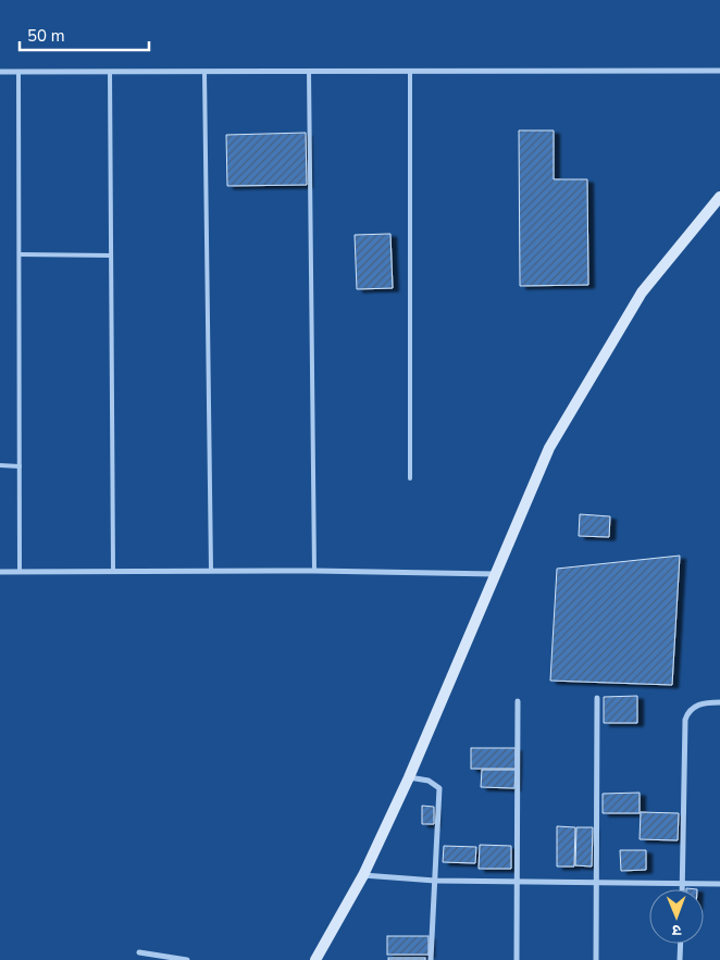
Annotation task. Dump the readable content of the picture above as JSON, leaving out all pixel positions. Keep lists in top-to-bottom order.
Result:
{
  "scale_bar": "50 m",
  "north": "bottom"
}
